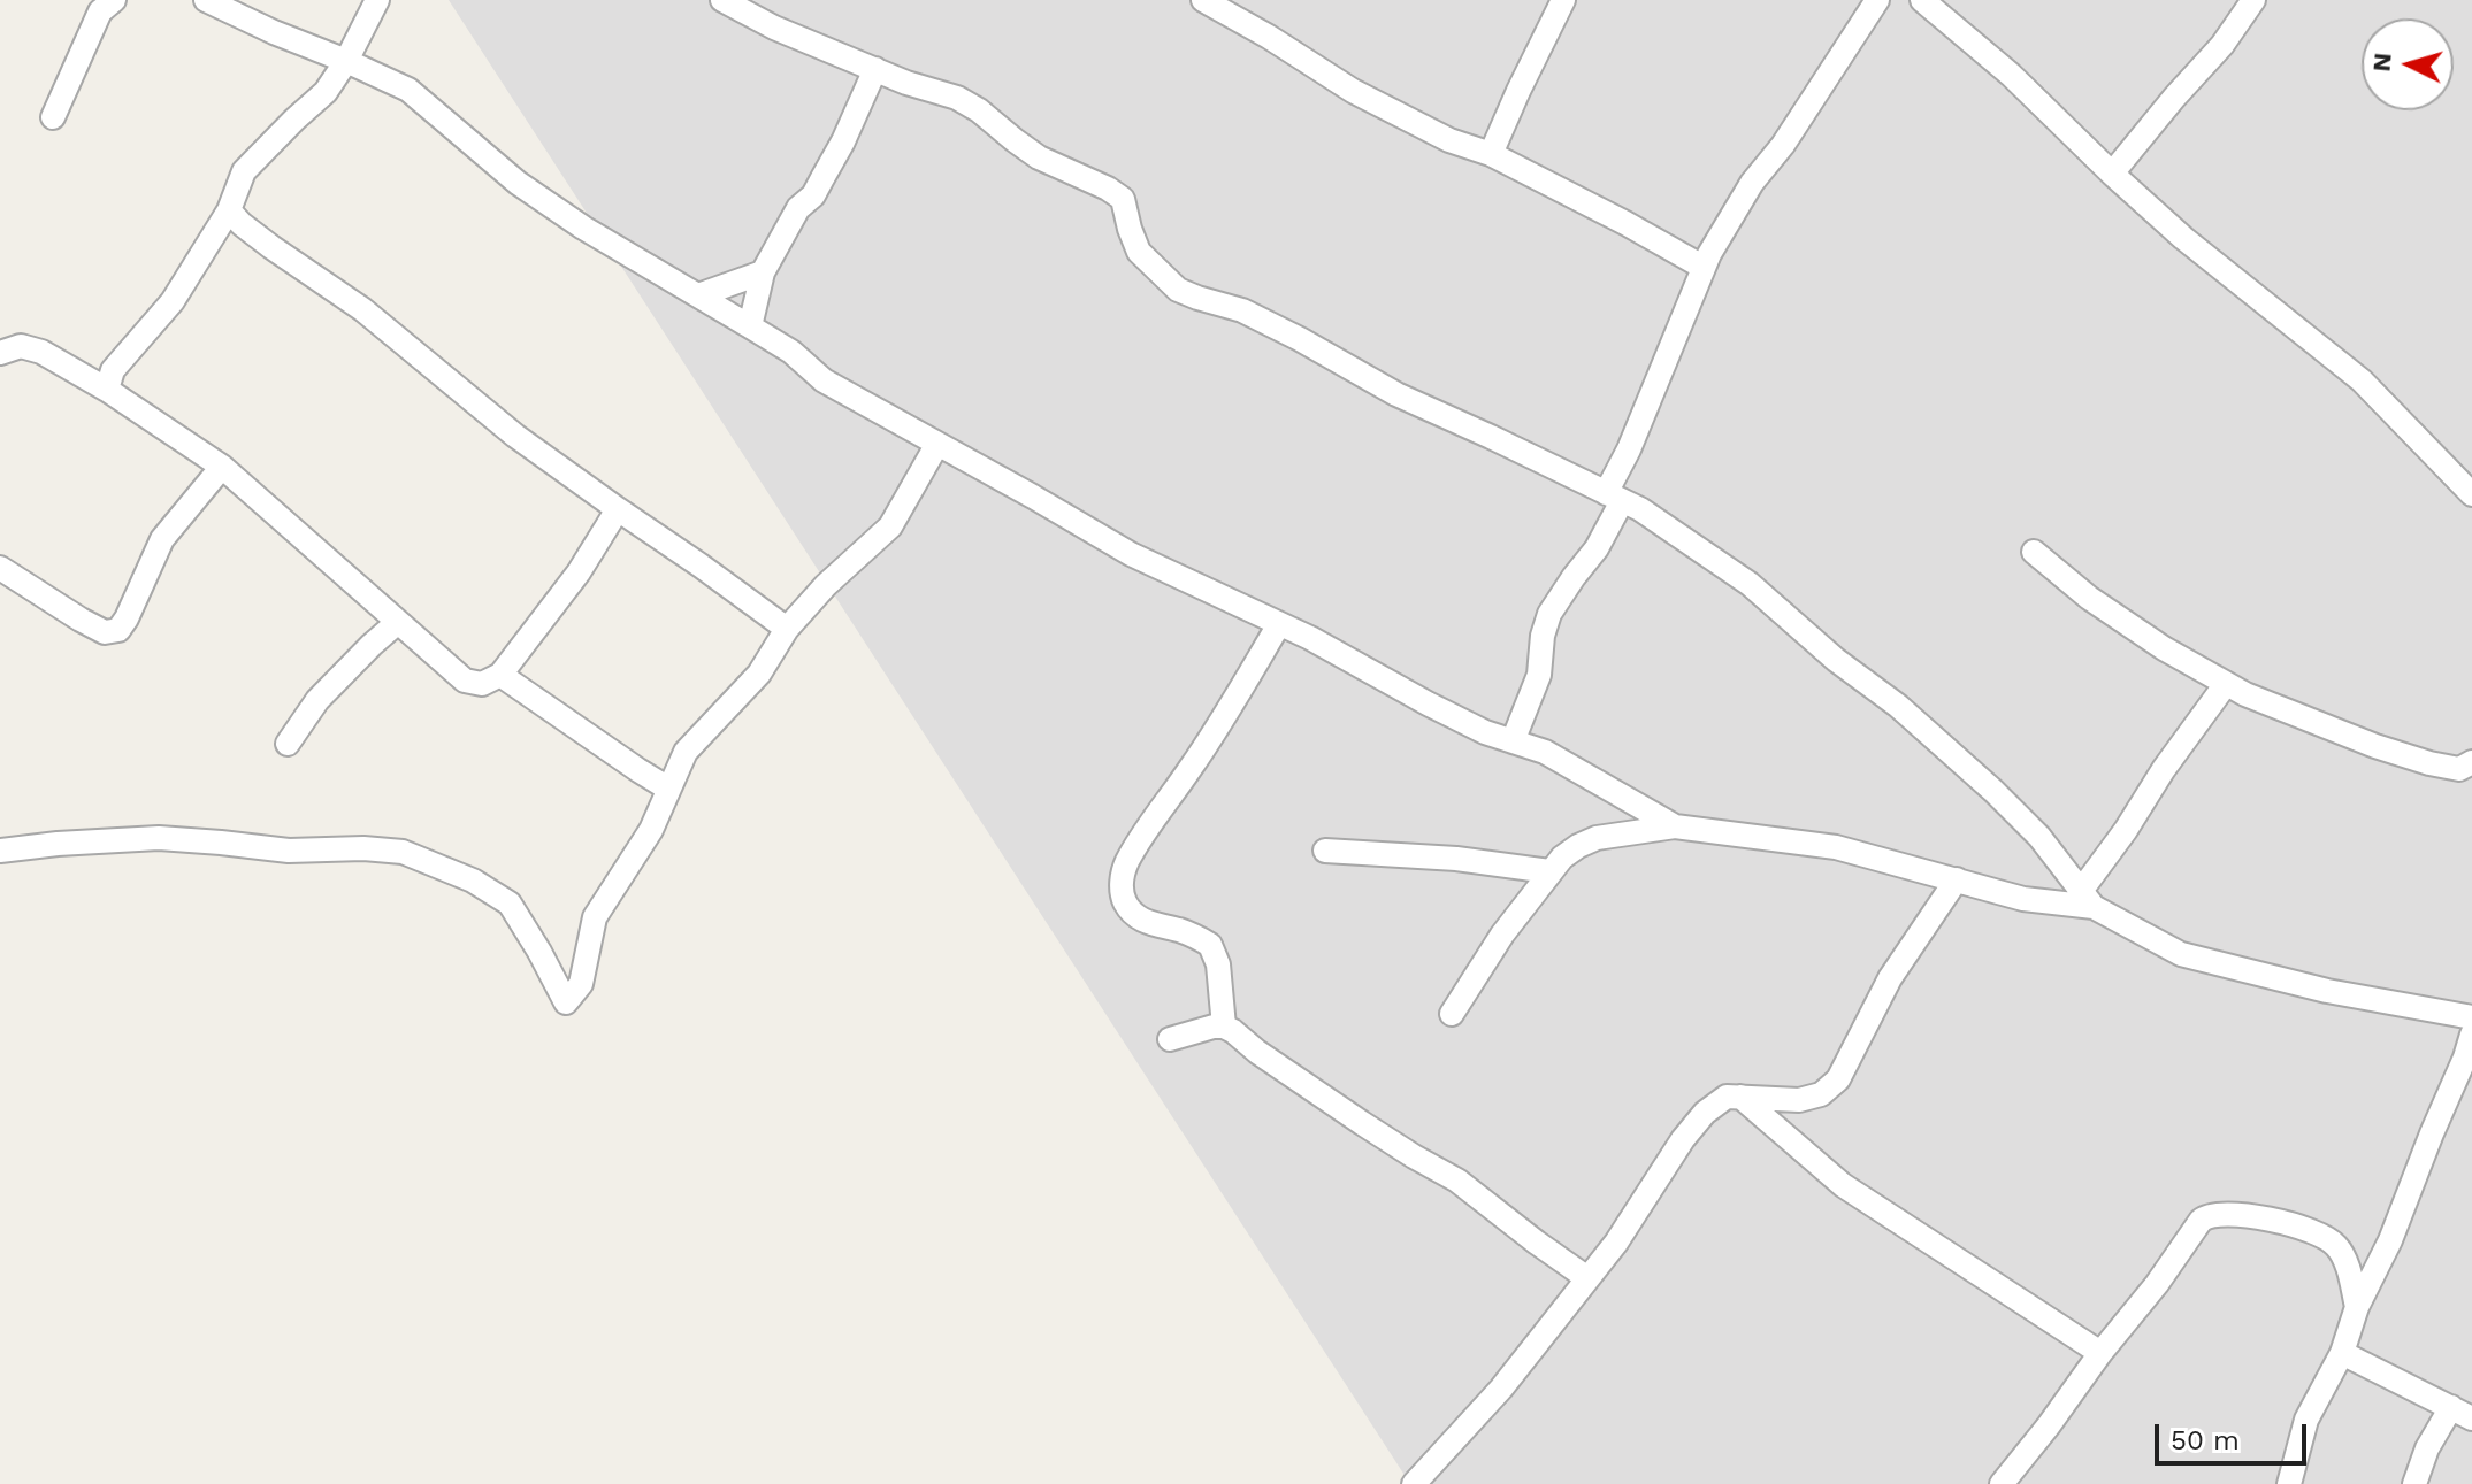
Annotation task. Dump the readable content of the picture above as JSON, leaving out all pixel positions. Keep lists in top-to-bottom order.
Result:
{
  "scale_bar": "50 m",
  "north": "left"
}
